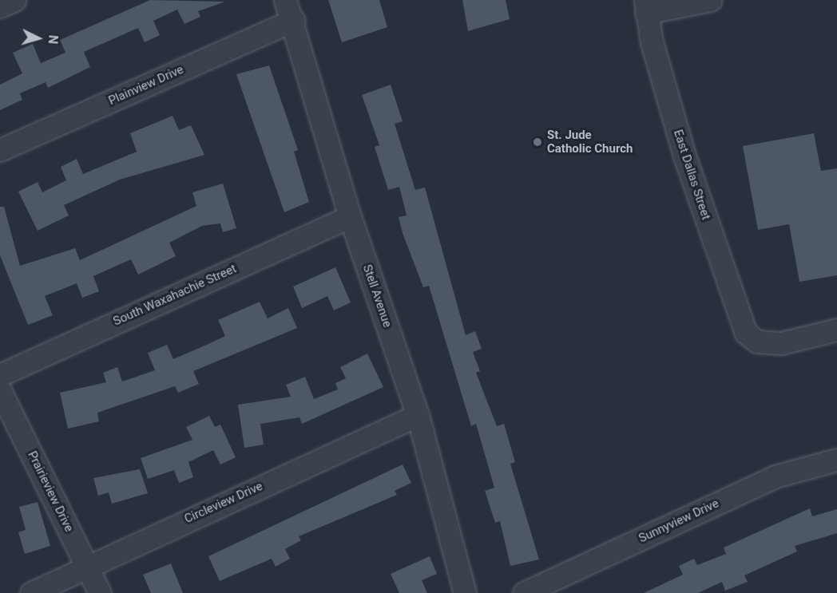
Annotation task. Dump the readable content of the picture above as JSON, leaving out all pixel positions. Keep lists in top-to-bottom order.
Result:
{
  "streets": {
    "street": [
      "Plainview Drive",
      "East Dallas Street",
      "South Waxahachie Street",
      "Stell Avenue",
      "Prairieview Drive",
      "Circleview Drive",
      "Sunnyview Drive"
    ]
  },
  "crossings": [
    ["Plainview Drive", "Stell Avenue"],
    ["South Waxahachie Street", "Stell Avenue"],
    ["Stell Avenue", "Circleview Drive"],
    ["Prairieview Drive", "Circleview Drive"]
  ],
  "places": ["St. Jude Catholic Church"],
  "north": "right"
}
